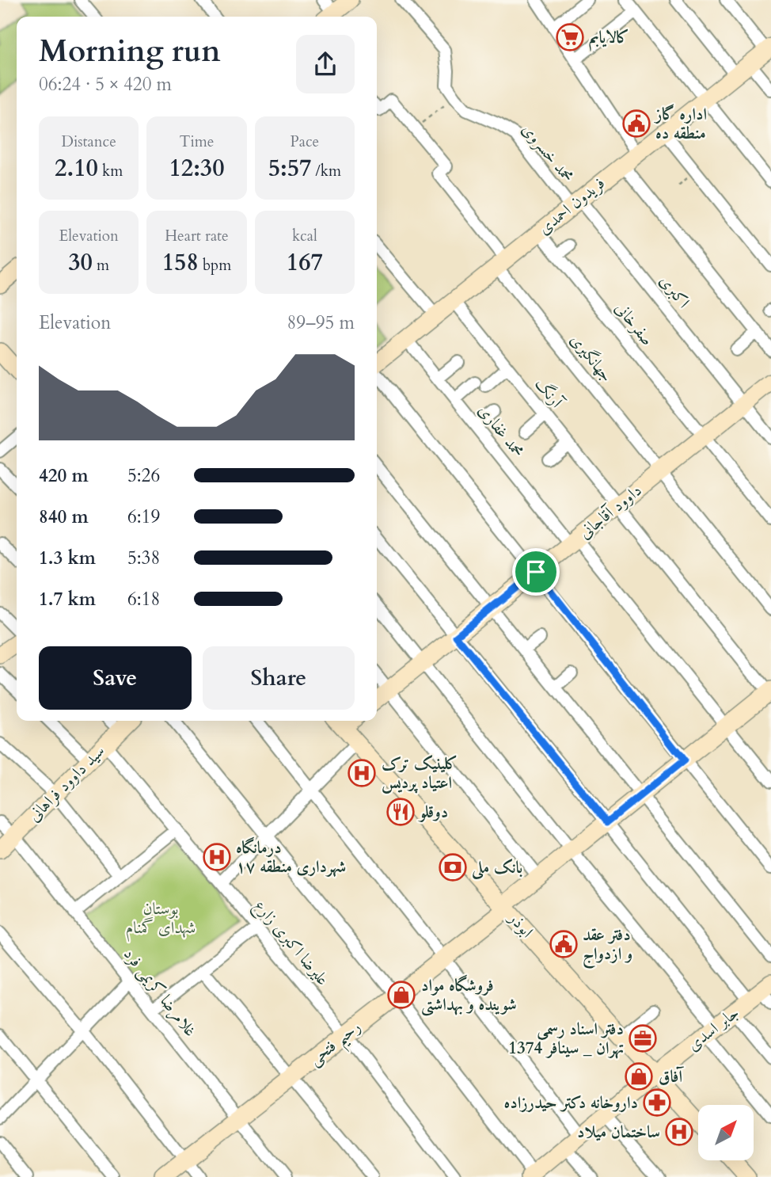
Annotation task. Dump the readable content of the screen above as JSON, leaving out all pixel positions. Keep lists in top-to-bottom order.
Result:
{
  "streets": {
    "street": [
      "محمد خسروی",
      "فریدون احمدی",
      "اکبری",
      "صفرخانی",
      "جهانگیری",
      "آرنگ",
      "محمد غفاری",
      "داوود آقاجانی",
      "سید داوود فراهانی",
      "ابوذر",
      "علیرضا اکبری زارع",
      "غلامرضا کریمی فرد",
      "جابر اسدی",
      "رحیم فتحی"
    ]
  },
  "crossings": [
    ["محمد خسروی", "فریدون احمدی"],
    ["محمد خسروی", "اکبری"],
    ["فریدون احمدی", "اکبری"],
    ["فریدون احمدی", "صفرخانی"],
    ["فریدون احمدی", "جهانگیری"],
    ["فریدون احمدی", "آرنگ"],
    ["فریدون احمدی", "محمد غفاری"],
    ["اکبری", "داوود آقاجانی"],
    ["صفرخانی", "داوود آقاجانی"],
    ["جهانگیری", "داوود آقاجانی"],
    ["آرنگ", "داوود آقاجانی"],
    ["آرنگ", "رحیم فتحی"],
    ["محمد غفاری", "داوود آقاجانی"],
    ["محمد غفاری", "رحیم فتحی"],
    ["سید داوود فراهانی", "علیرضا اکبری زارع"],
    ["سید داوود فراهانی", "غلامرضا کریمی فرد"],
    ["ابوذر", "جابر اسدی"],
    ["ابوذر", "رحیم فتحی"],
    ["علیرضا اکبری زارع", "رحیم فتحی"],
    ["غلامرضا کریمی فرد", "رحیم فتحی"]
  ],
  "parks": ["بوستان شهدای گمنام"],
  "places": {
    "supermarket": ["کالایابم"],
    "public building": ["اداره گاز منطقه ده", "دفتر عقد و ازدواج"],
    "hospital": ["کلینیک ترک اعتیاد پردیس", "درمانگاه شهرداری منطقه ۱۷", "ساختمان میلاد"],
    "restaurant": ["دوقلو"],
    "bank": ["بانک ملی"],
    "shop": ["فروشگاه مواد شوینده و بهداشتی", "آفاق"],
    "office": ["دفتر اسناد رسمی 1374 تهران _ سینافر"],
    "pharmacy": ["داروخانه دکتر حیدرزاده"]
  },
  "north": "top right",
  "page": {
    "heading": ["Morning run", "06:24 · 5 × 420 m"],
    "stats": [
      ["Distance", "2.10 km"],
      ["Time", "12:30"],
      ["Pace", "5:57 /km"],
      ["Elevation", "30 m"],
      ["Heart rate", "158 bpm"],
      ["kcal", "167"]
    ],
    "chart": ["Elevation", "89–95 m"],
    "list": [
      {
        "name": "420 m",
        "note": "5:26"
      },
      {
        "name": "840 m",
        "note": "6:19"
      },
      {
        "name": "1.3 km",
        "note": "5:38"
      },
      {
        "name": "1.7 km",
        "note": "6:18"
      }
    ],
    "buttons": ["Save", "Share"]
  }
}
